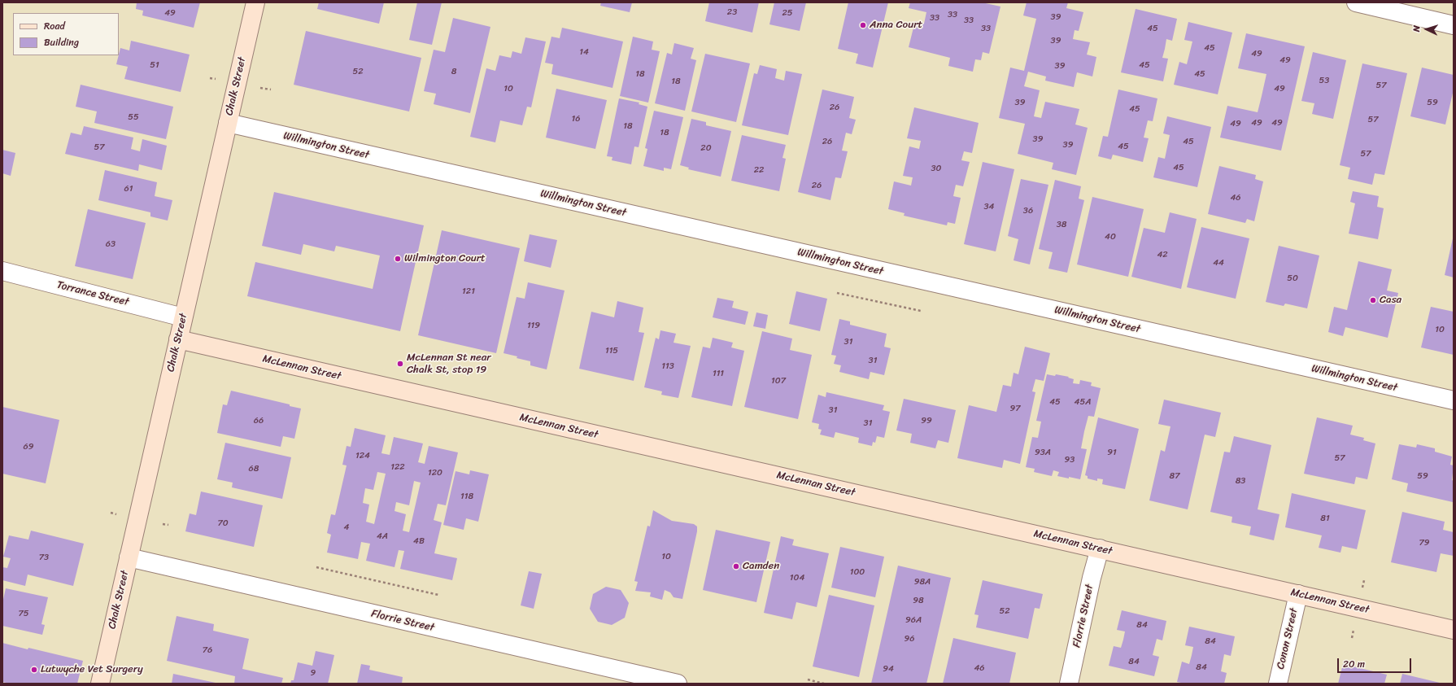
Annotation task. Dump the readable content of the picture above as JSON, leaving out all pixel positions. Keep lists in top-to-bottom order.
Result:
{
  "streets": {
    "street": [
      "Chalk Street",
      "Willmington Street",
      "Torrance Street",
      "McLennan Street",
      "Florrie Street",
      "Conon Street"
    ]
  },
  "crossings": [
    ["Chalk Street", "Willmington Street"],
    ["Chalk Street", "Torrance Street"],
    ["Chalk Street", "McLennan Street"],
    ["Chalk Street", "Florrie Street"],
    ["McLennan Street", "Florrie Street"],
    ["McLennan Street", "Conon Street"]
  ],
  "places": [
    "Anna Court",
    "Wilmington Court",
    "Casa",
    "McLennan St near Chalk St, stop 19",
    "Camden",
    "Lutwyche Vet Surgery"
  ],
  "house_numbers": [
    "23",
    "49",
    "25",
    "33",
    "39",
    "33",
    "33",
    "33",
    "45",
    "39",
    "45",
    "14",
    "49",
    "49",
    "51",
    "45",
    "39",
    "52",
    "8",
    "18",
    "45",
    "53",
    "18",
    "57",
    "10",
    "49",
    "39",
    "59",
    "26",
    "45",
    "55",
    "16",
    "57",
    "49",
    "49",
    "49",
    "18",
    "18",
    "39",
    "26",
    "45",
    "39",
    "45",
    "57",
    "20",
    "57",
    "45",
    "30",
    "22",
    "26",
    "61",
    "46",
    "34",
    "36",
    "38",
    "40",
    "63",
    "42",
    "44",
    "50",
    "121",
    "119",
    "10",
    "31",
    "115",
    "31",
    "113",
    "111",
    "107",
    "45",
    "45A",
    "97",
    "31",
    "66",
    "99",
    "31",
    "69",
    "93A",
    "91",
    "124",
    "57",
    "93",
    "122",
    "68",
    "120",
    "87",
    "59",
    "83",
    "118",
    "81",
    "70",
    "4",
    "4A",
    "4B",
    "79",
    "10",
    "73",
    "100",
    "104",
    "98A",
    "98",
    "52",
    "75",
    "96A",
    "84",
    "96",
    "84",
    "76",
    "84",
    "84",
    "46",
    "94",
    "9"
  ],
  "legend": ["Road", "Building"],
  "scale_bar": "20 m",
  "north": "left"
}
